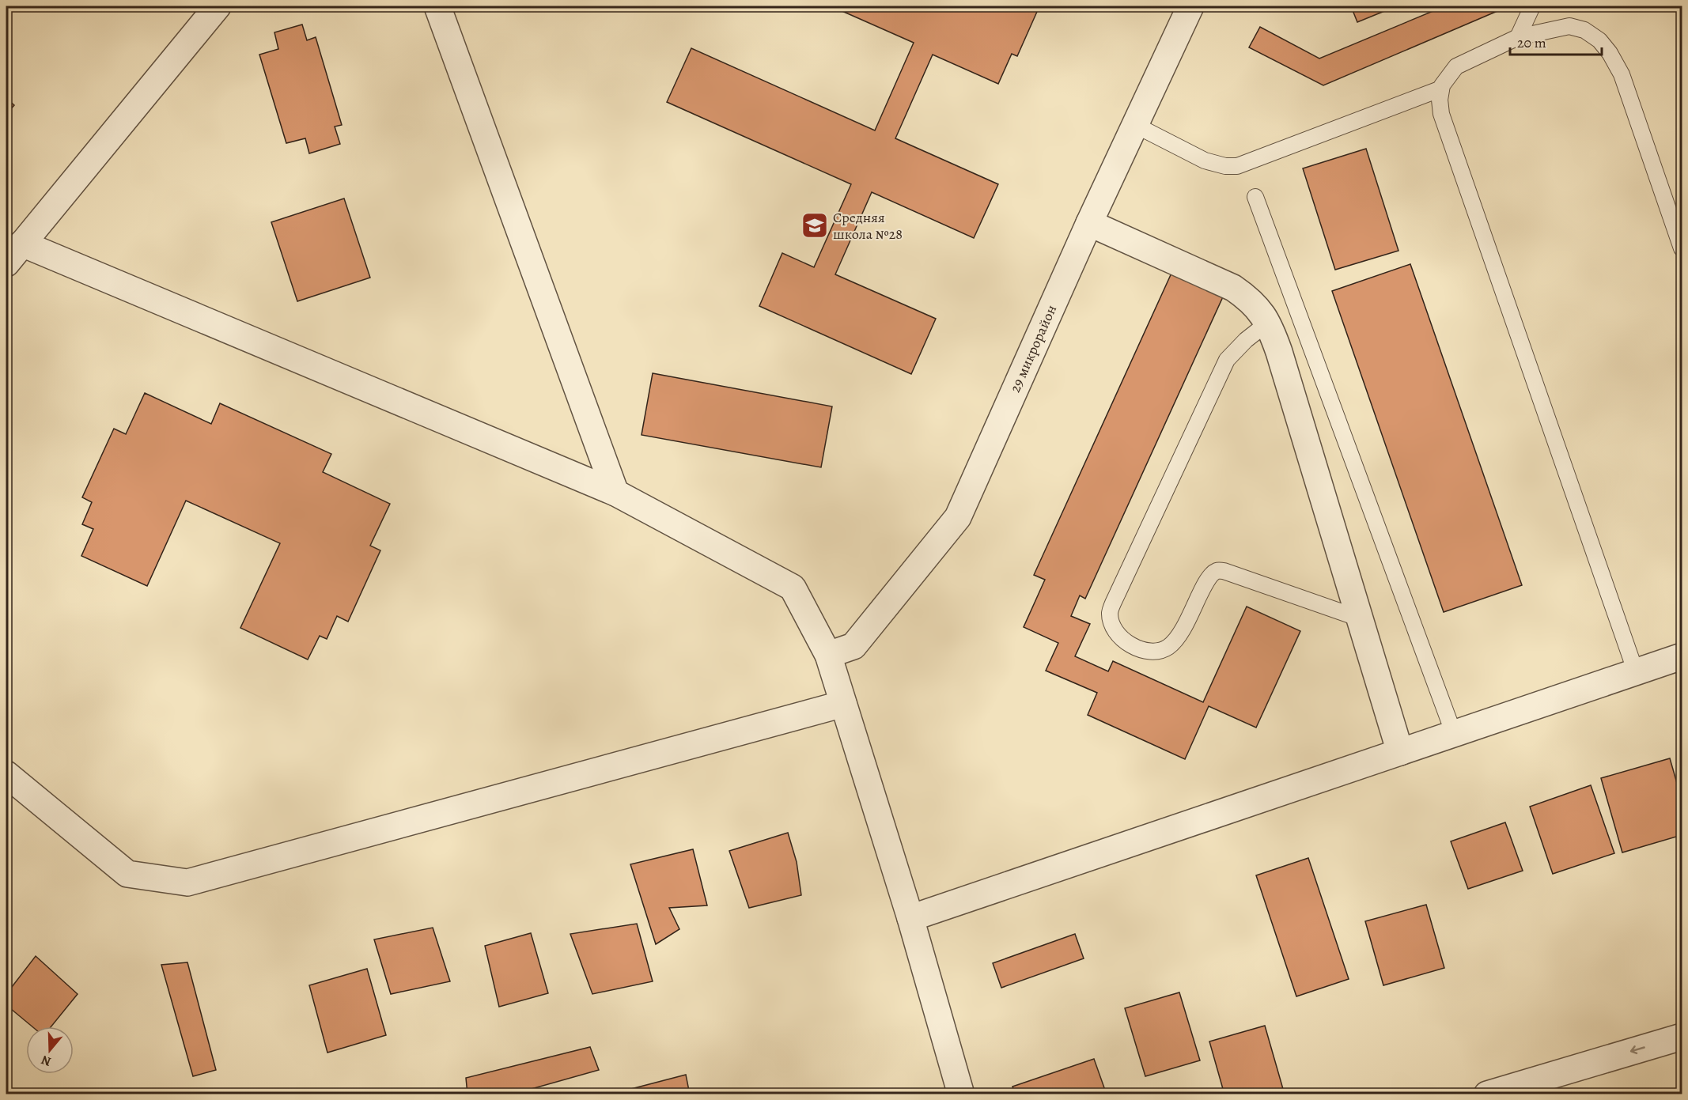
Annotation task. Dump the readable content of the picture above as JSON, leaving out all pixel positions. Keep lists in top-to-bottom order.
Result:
{
  "streets": {
    "street": ["29 микрорайон"]
  },
  "places": {
    "school or university": ["Средняя школа №28"]
  },
  "scale_bar": "20 m",
  "north": "bottom"
}
